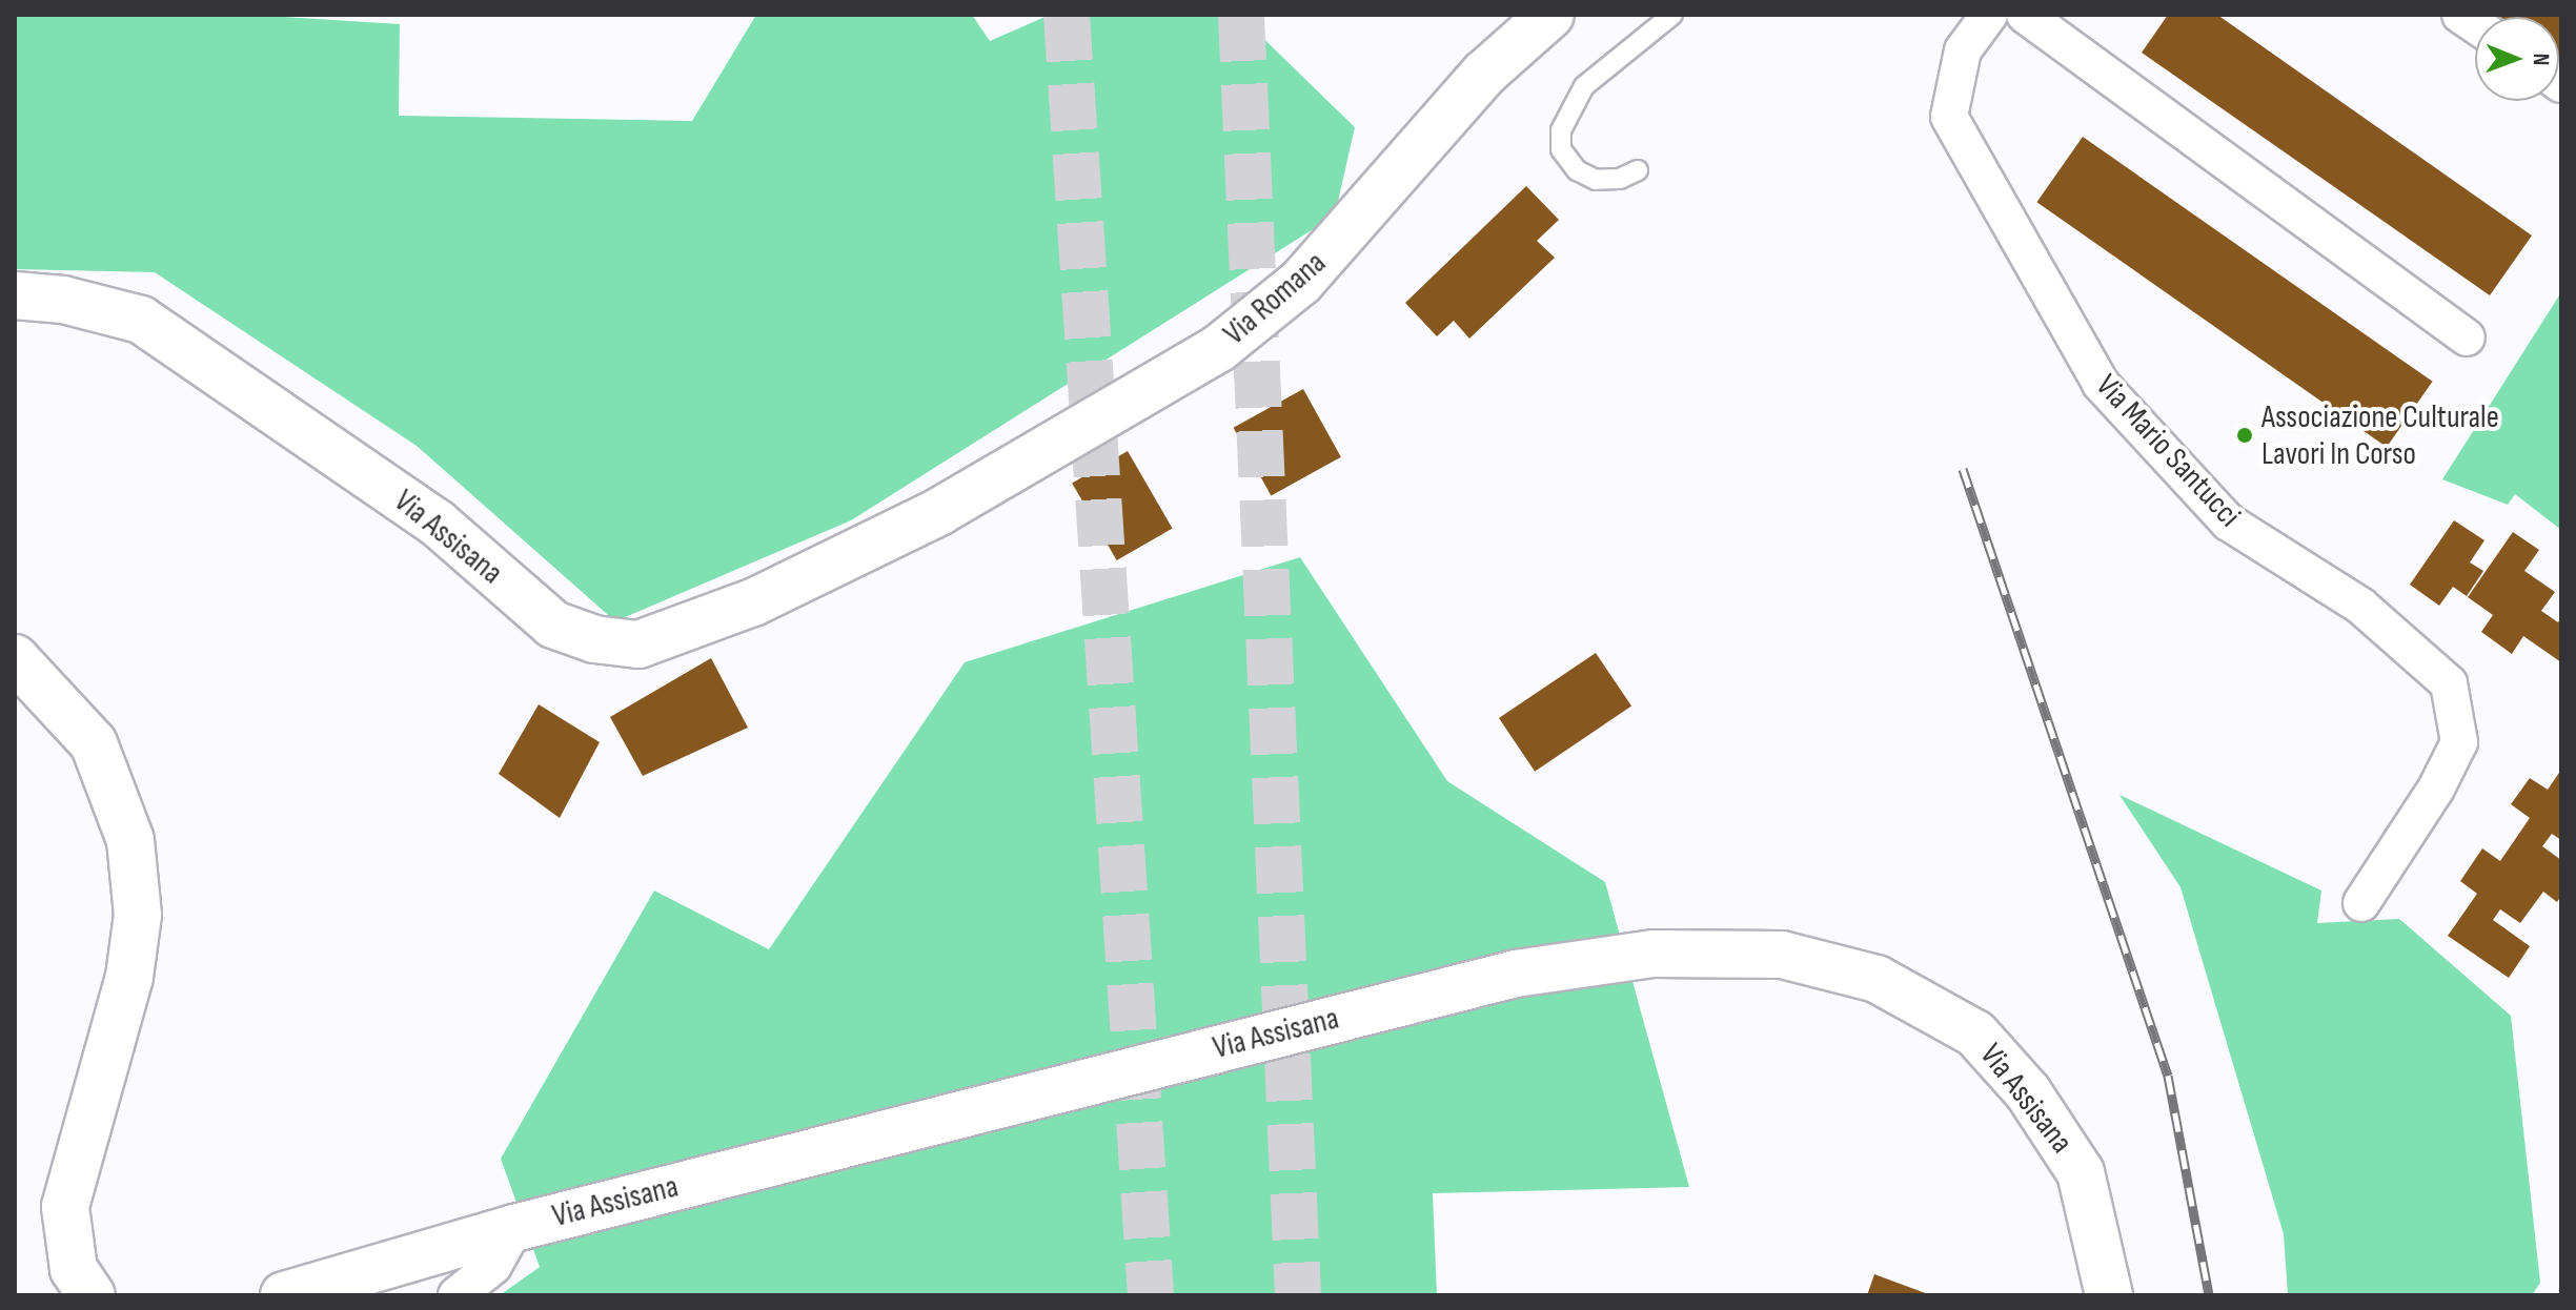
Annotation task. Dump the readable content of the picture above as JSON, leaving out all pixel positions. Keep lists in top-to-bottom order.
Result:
{
  "streets": {
    "main road": ["Via Romana", "Via Assisana"],
    "street": ["Via Mario Santucci"]
  },
  "crossings": [
    ["Via Romana", "Via Assisana"]
  ],
  "places": ["Associazione Culturale Lavori In Corso"],
  "north": "right"
}
